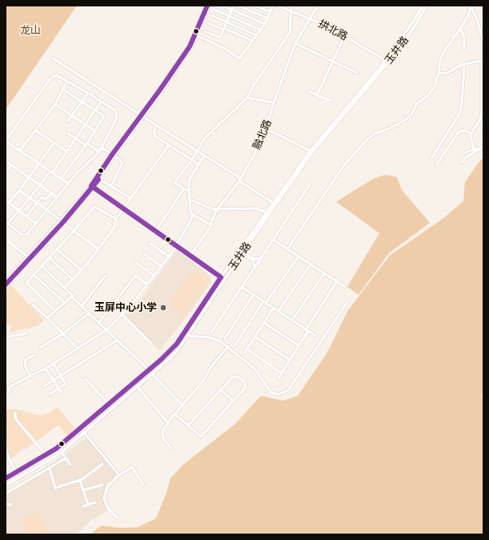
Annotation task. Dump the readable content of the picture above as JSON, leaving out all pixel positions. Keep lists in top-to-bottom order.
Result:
{
  "streets": {
    "street": ["拱北路", "玉井路", "融北路"]
  },
  "crossings": [
    ["拱北路", "玉井路"],
    ["拱北路", "融北路"]
  ],
  "parks": ["龙山"],
  "places": ["玉屏中心小学"]
}
